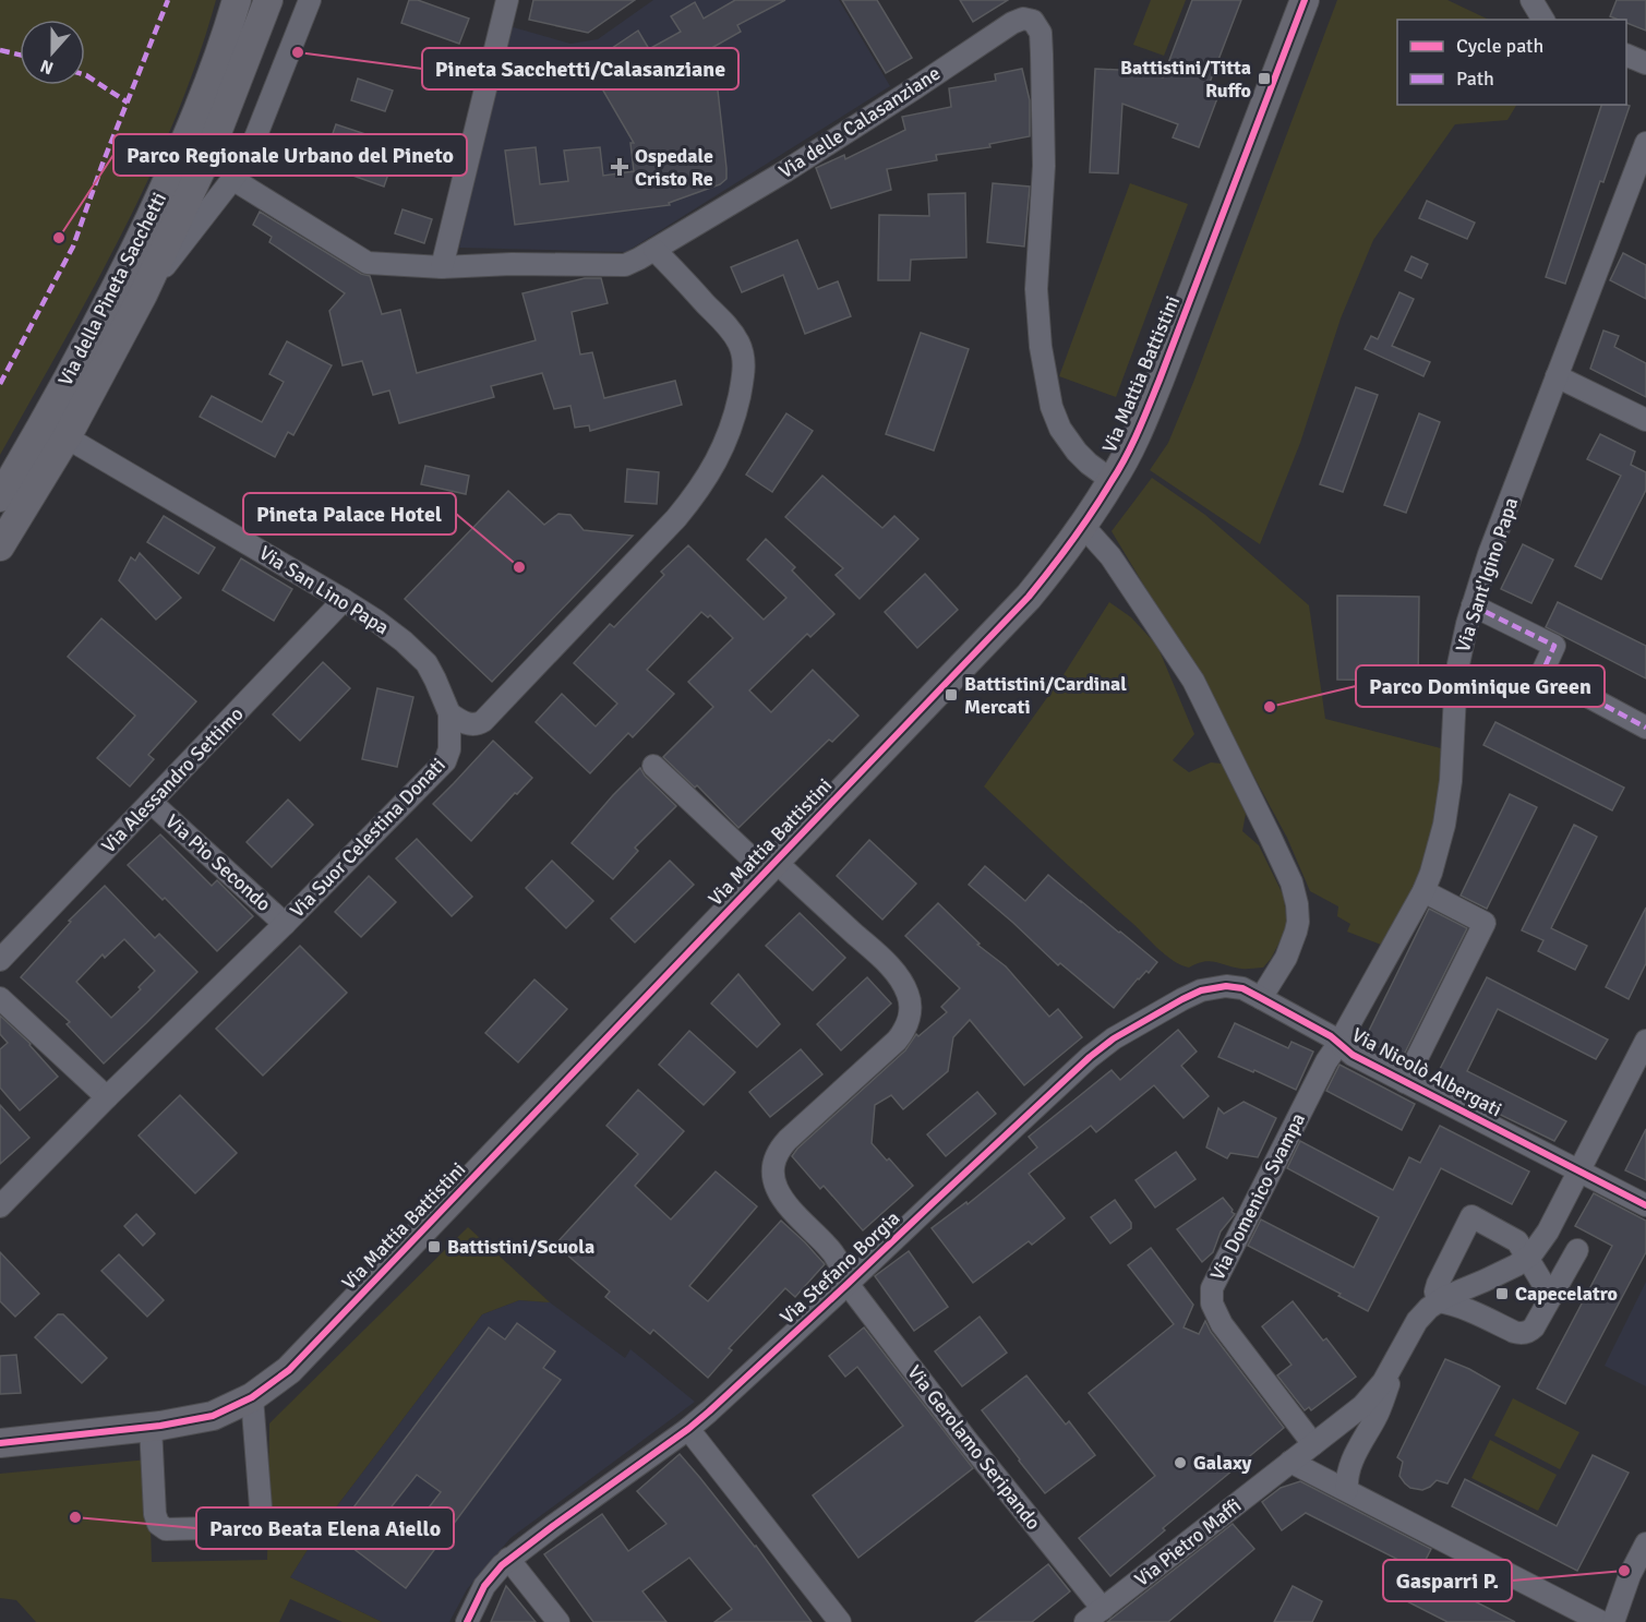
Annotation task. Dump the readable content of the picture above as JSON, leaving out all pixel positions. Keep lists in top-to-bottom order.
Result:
{
  "streets": {
    "main road": ["Via della Pineta Sacchetti", "Via Mattia Battistini"],
    "street": [
      "Via delle Calasanziane",
      "Via Sant'Igino Papa",
      "Via San Lino Papa",
      "Via Alessandro Settimo",
      "Via Suor Celestina Donati",
      "Via Pio Secondo",
      "Via Nicolò Albergati",
      "Via Domenico Svampa",
      "Via Stefano Borgia",
      "Via Gerolamo Seripando",
      "Via Pietro Maffi"
    ]
  },
  "crossings": [
    ["Via delle Calasanziane", "Via della Pineta Sacchetti"],
    ["Via delle Calasanziane", "Via Mattia Battistini"],
    ["Via della Pineta Sacchetti", "Via San Lino Papa"],
    ["Via Mattia Battistini", "Via Gerolamo Seripando"],
    ["Via Sant'Igino Papa", "Via Nicolò Albergati"],
    ["Via Sant'Igino Papa", "Via Domenico Svampa"],
    ["Via San Lino Papa", "Via Alessandro Settimo"],
    ["Via San Lino Papa", "Via Suor Celestina Donati"],
    ["Via Alessandro Settimo", "Via Pio Secondo"],
    ["Via Suor Celestina Donati", "Via Pio Secondo"],
    ["Via Nicolò Albergati", "Via Domenico Svampa"],
    ["Via Nicolò Albergati", "Via Stefano Borgia"],
    ["Via Domenico Svampa", "Via Pietro Maffi"],
    ["Via Stefano Borgia", "Via Gerolamo Seripando"],
    ["Via Gerolamo Seripando", "Via Pietro Maffi"]
  ],
  "places": {
    "other": [
      "Pineta Sacchetti/Calasanziane",
      "Parco Regionale Urbano del Pineto",
      "Pineta Palace Hotel",
      "Parco Dominique Green",
      "Galaxy",
      "Parco Beata Elena Aiello",
      "Gasparri P."
    ],
    "transit": [
      "Battistini/Titta Ruffo",
      "Battistini/Cardinal Mercati",
      "Battistini/Scuola",
      "Capecelatro"
    ],
    "health": ["Ospedale Cristo Re"]
  },
  "legend": ["Cycle path", "Path"],
  "north": "bottom"
}
